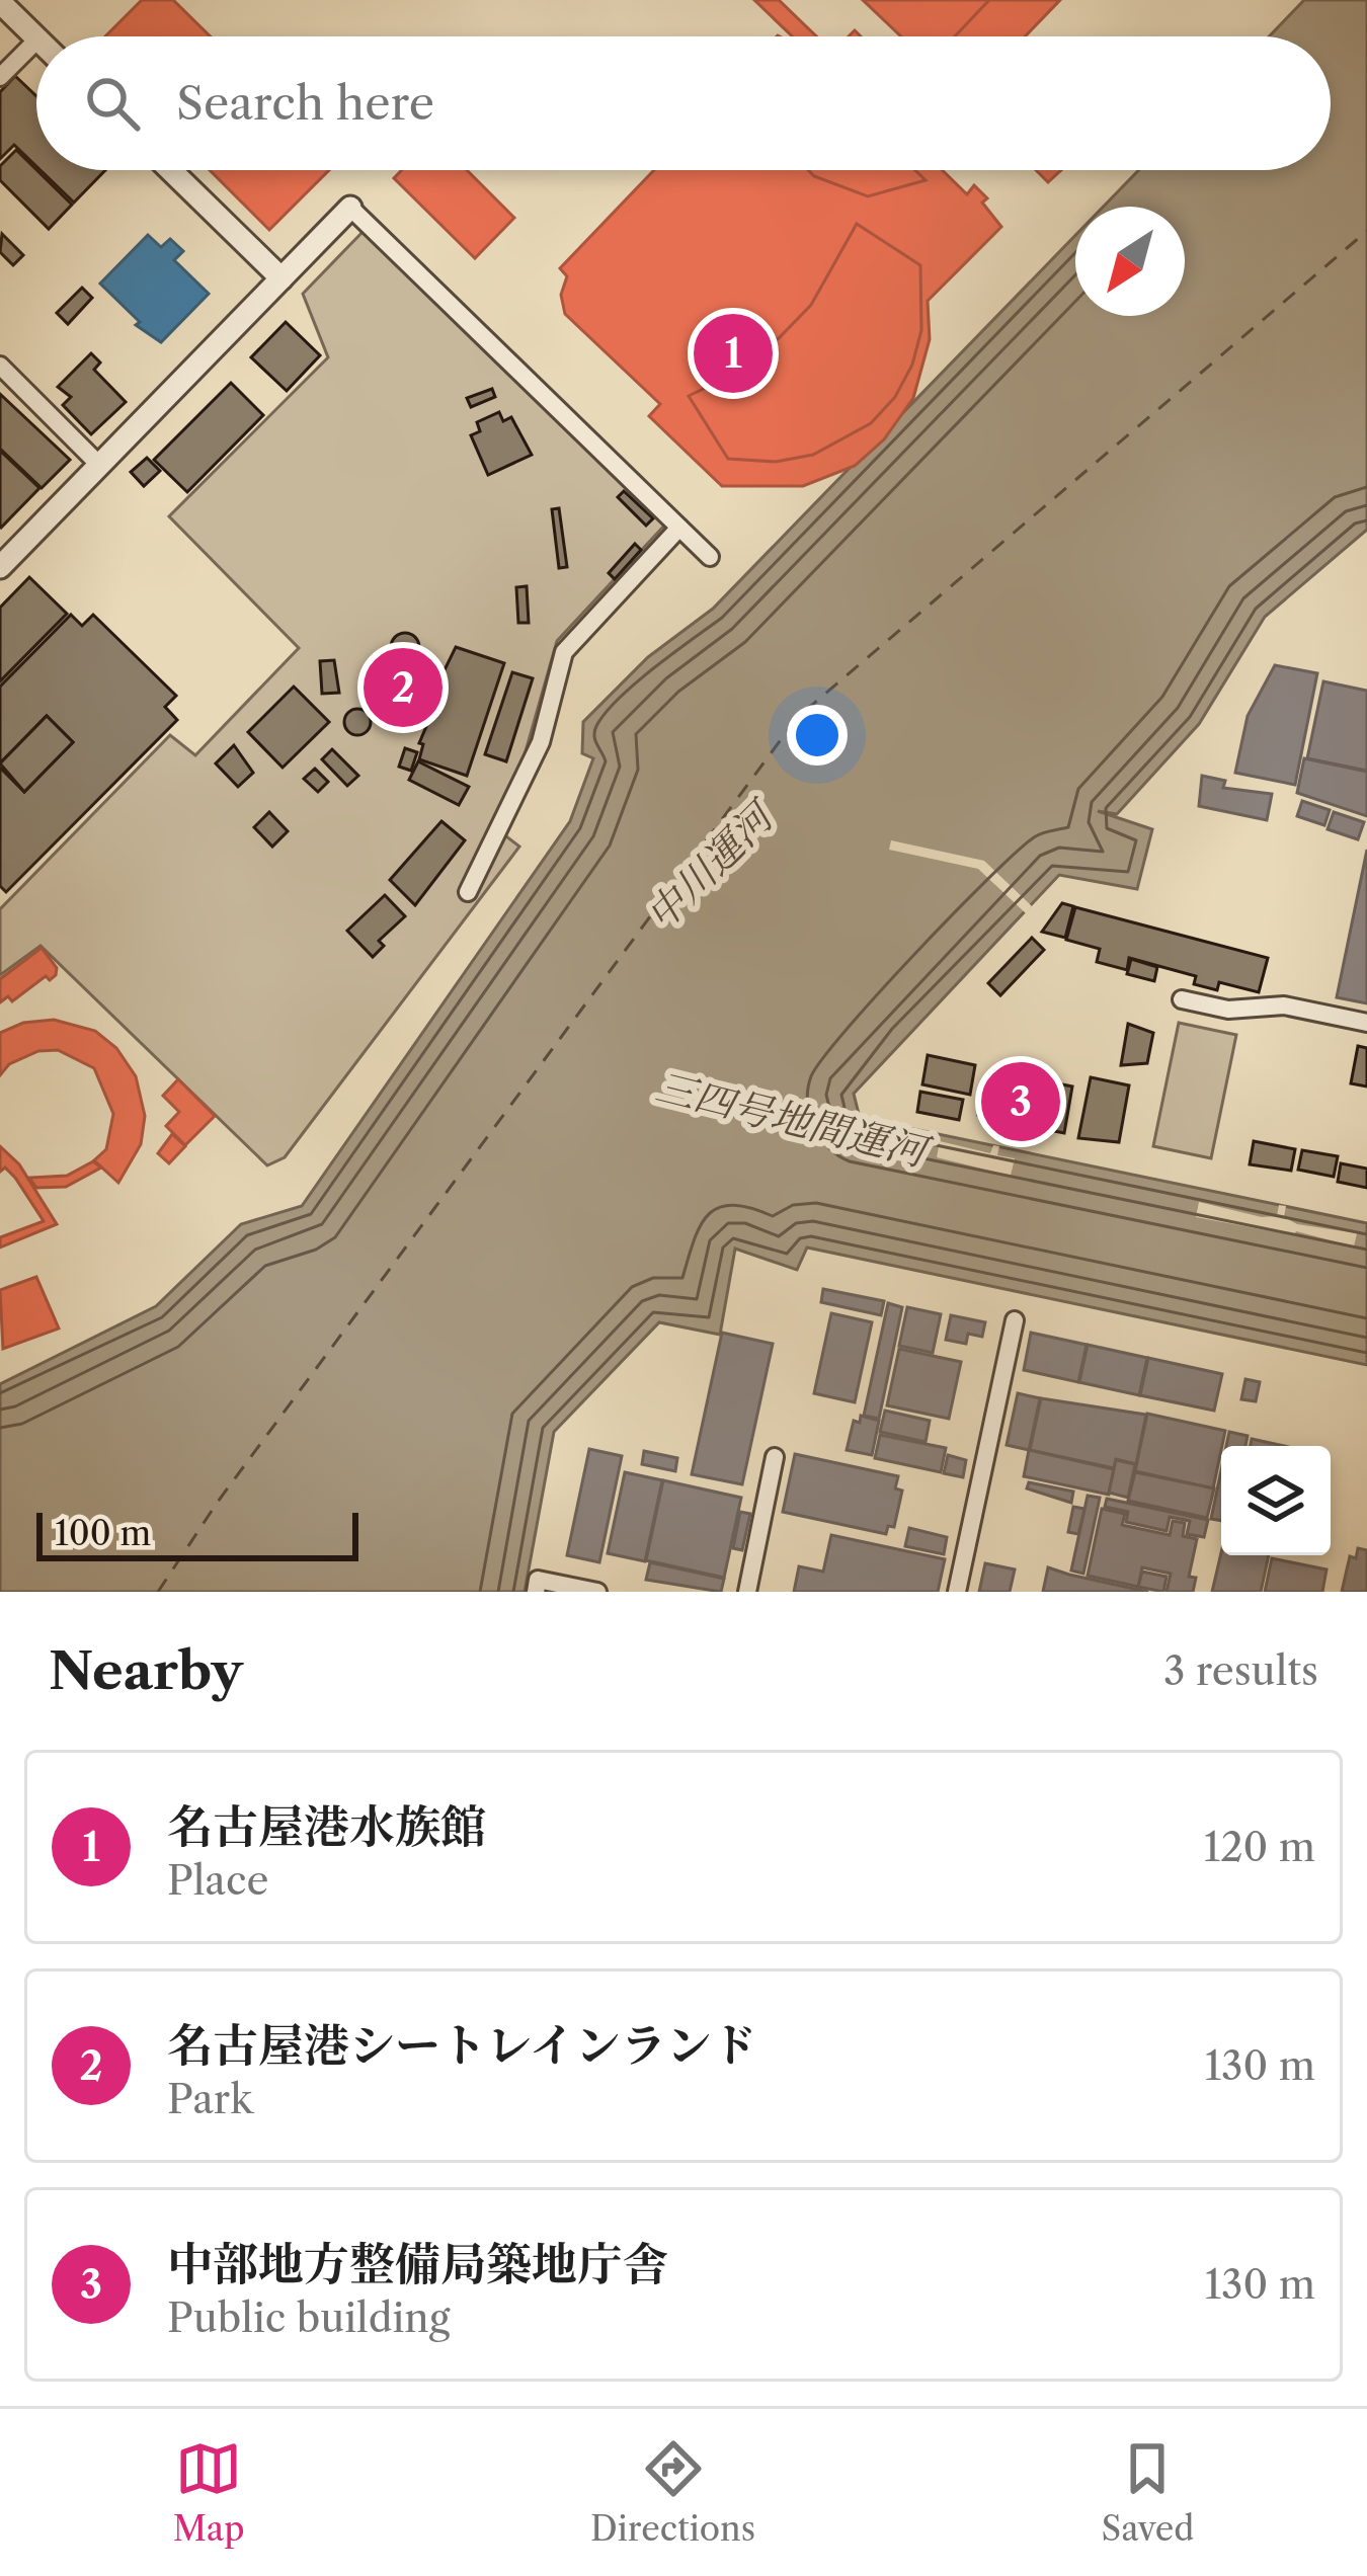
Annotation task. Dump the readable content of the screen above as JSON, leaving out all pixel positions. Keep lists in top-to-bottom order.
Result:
{
  "water": ["中川運河", "三四号地間運河"],
  "scale_bar": "100 m",
  "north": "bottom left",
  "page": {
    "search": "Search here",
    "pins": ["1", "2", "3"],
    "scale": "100 m",
    "heading": ["Nearby", "3 results"],
    "list": [
      {
        "mark": "1",
        "name": "名古屋港水族館",
        "note": "Place",
        "value": "120 m"
      },
      {
        "mark": "2",
        "name": "名古屋港シートレインランド",
        "note": "Park",
        "value": "130 m"
      },
      {
        "mark": "3",
        "name": "中部地方整備局築地庁舎",
        "note": "Public building",
        "value": "130 m"
      }
    ],
    "nav": ["Map", "Directions", "Saved"]
  }
}
